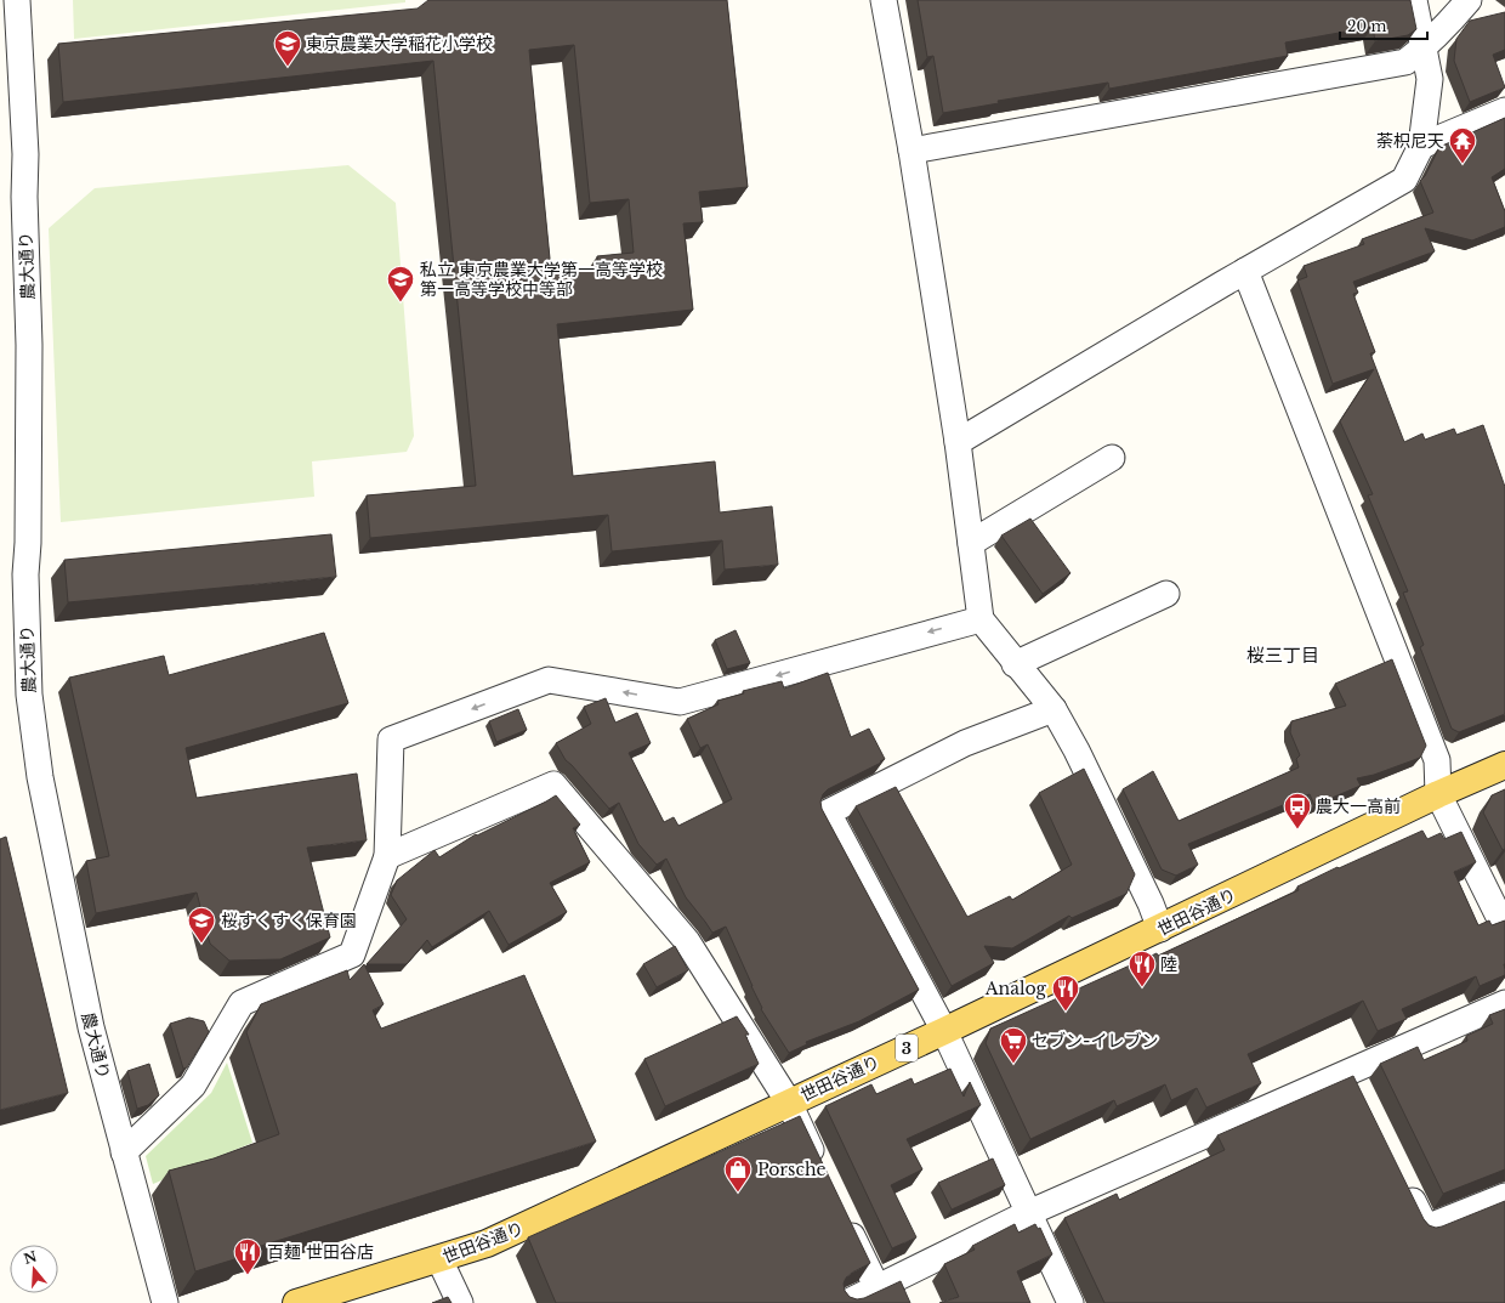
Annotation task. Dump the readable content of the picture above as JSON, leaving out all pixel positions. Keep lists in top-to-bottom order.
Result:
{
  "streets": {
    "main road": ["世田谷通り", "3"],
    "street": ["農大通り"]
  },
  "districts": ["桜三丁目"],
  "places": {
    "school or university": ["東京農業大学稲花小学校", "私立 東京農業大学第一高等学校 第一高等学校中等部", "桜すくすく保育園"],
    "temple": ["荼枳尼天"],
    "bus stop": ["農大一高前"],
    "restaurant": ["陸", "Analog", "百麺 世田谷店"],
    "supermarket": ["セブン-イレブン"],
    "shop": ["Porsche"]
  },
  "scale_bar": "20 m",
  "north": "top"
}
